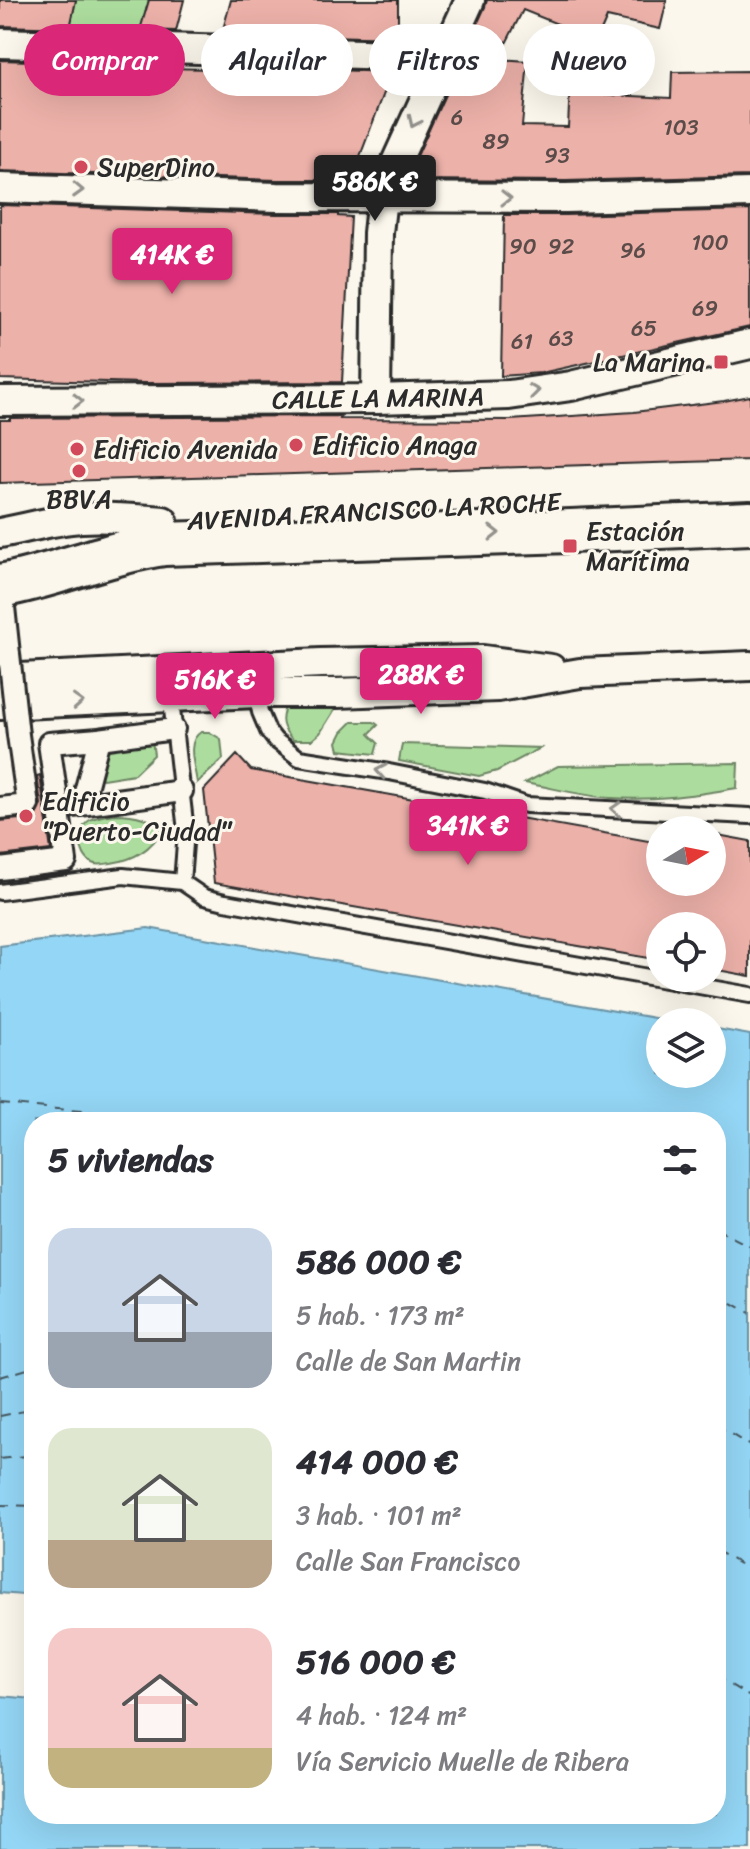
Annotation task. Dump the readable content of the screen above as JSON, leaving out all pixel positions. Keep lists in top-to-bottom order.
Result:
{
  "streets": {
    "main road": ["AVENIDA FRANCISCO LA ROCHE"],
    "street": ["CALLE LA MARINA"]
  },
  "places": {
    "other": [
      "SuperDino",
      "Edificio Anaga",
      "Edificio Avenida",
      "BBVA",
      "Edificio \"Puerto-Ciudad\""
    ],
    "transit": ["La Marina", "Estación Marítima"]
  },
  "house_numbers": [
    "6",
    "103",
    "89",
    "93",
    "100",
    "90",
    "92",
    "96",
    "69",
    "65",
    "63",
    "61"
  ],
  "north": "right",
  "page": {
    "chip": [
      "Comprar",
      "Alquilar",
      "Filtros",
      "Nuevo"
    ],
    "price": [
      "586K €",
      "414K €",
      "288K €",
      "516K €",
      "341K €"
    ],
    "heading": "5 viviendas",
    "list": [
      {
        "name": "586 000 €",
        "note": "5 hab. · 173 m² · Calle de San Martin"
      },
      {
        "name": "414 000 €",
        "note": "3 hab. · 101 m² · Calle San Francisco"
      },
      {
        "name": "516 000 €",
        "note": "4 hab. · 124 m² · Vía Servicio Muelle de Ribera"
      }
    ]
  }
}
